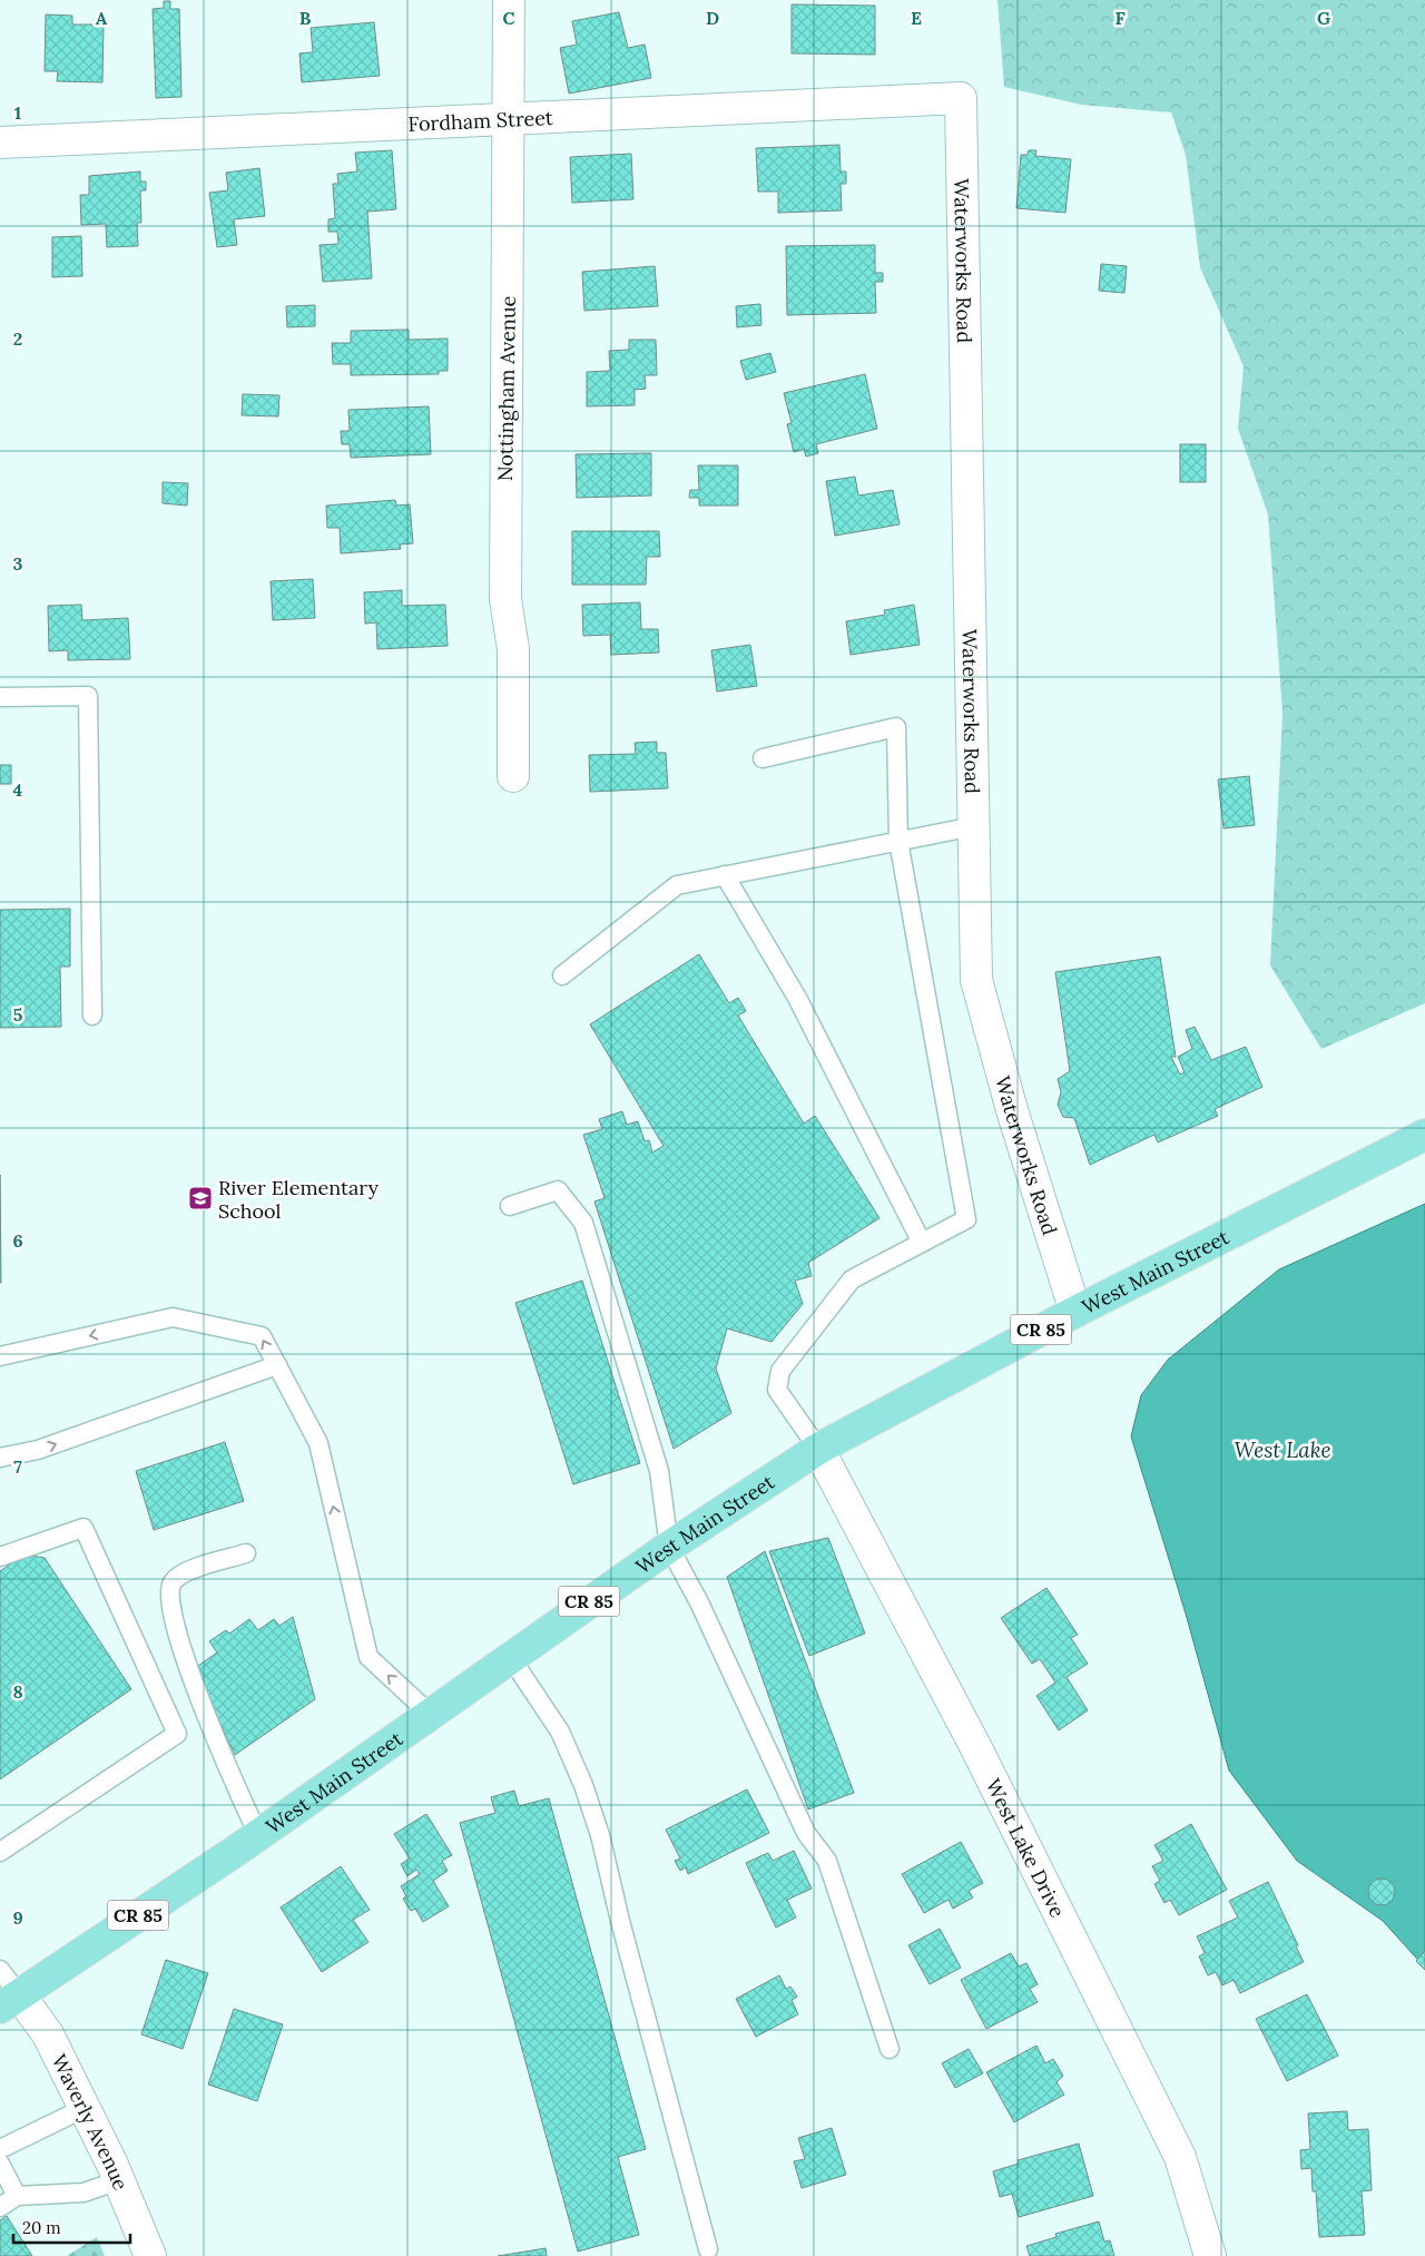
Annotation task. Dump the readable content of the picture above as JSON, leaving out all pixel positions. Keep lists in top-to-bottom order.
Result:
{
  "streets": {
    "main road": ["West Main Street", "CR 85"],
    "street": [
      "Fordham Street",
      "Waterworks Road",
      "Nottingham Avenue",
      "West Lake Drive",
      "Waverly Avenue"
    ]
  },
  "crossings": [
    ["Fordham Street", "Waterworks Road"],
    ["Fordham Street", "Nottingham Avenue"],
    ["Waterworks Road", "West Main Street"],
    ["West Main Street", "West Lake Drive"],
    ["West Main Street", "Waverly Avenue"]
  ],
  "water": ["West Lake"],
  "places": {
    "school or university": ["River Elementary School"]
  },
  "scale_bar": "20 m",
  "grid": {
    "columns": [
      "A",
      "B",
      "C",
      "D",
      "E",
      "F",
      "G"
    ],
    "rows": [
      "1",
      "2",
      "3",
      "4",
      "5",
      "6",
      "7",
      "8",
      "9"
    ]
  }
}
